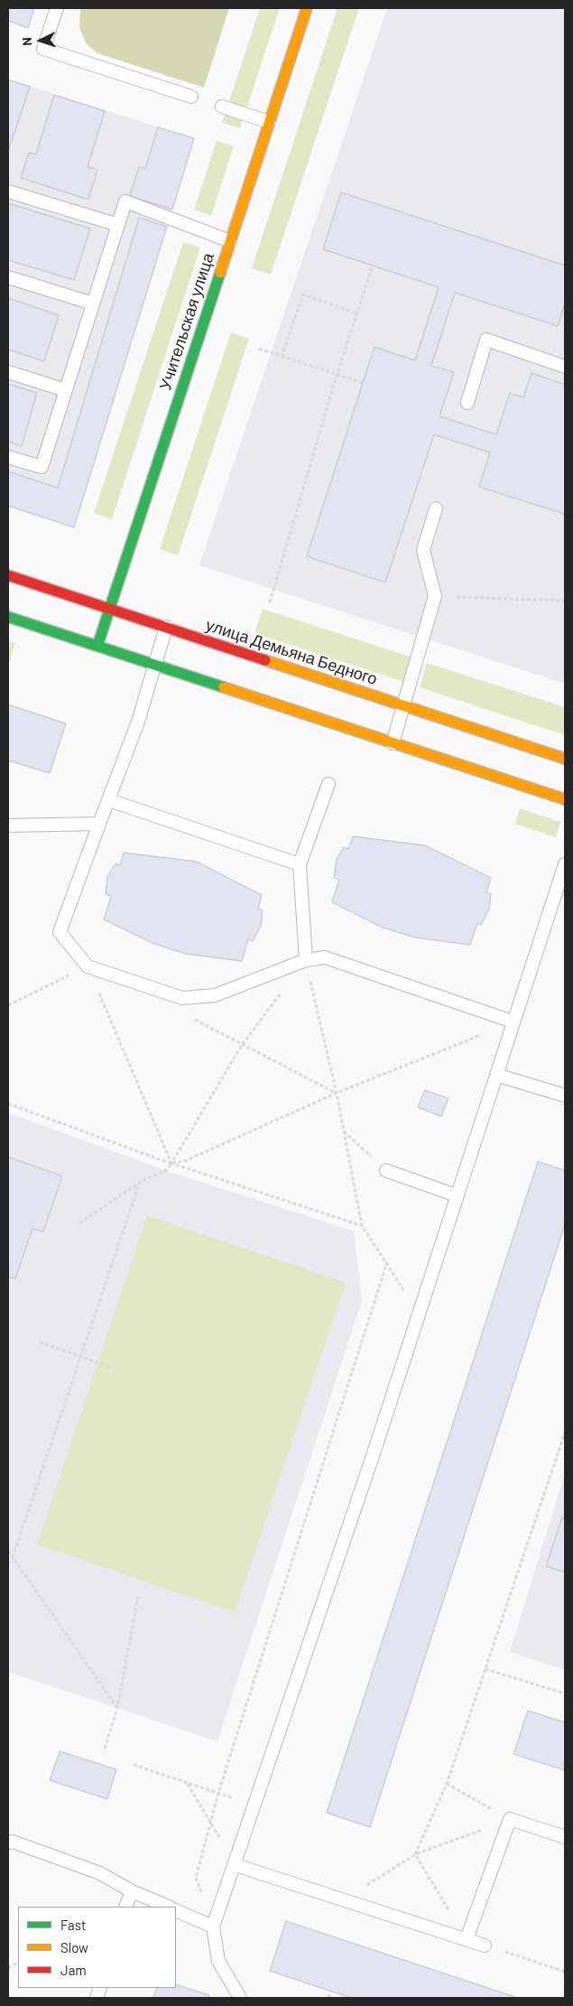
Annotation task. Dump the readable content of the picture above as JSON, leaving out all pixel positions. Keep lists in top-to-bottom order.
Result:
{
  "streets": {
    "street": ["Учительская улица", "улица Демьяна Бедного"]
  },
  "crossings": [
    ["Учительская улица", "улица Демьяна Бедного"]
  ],
  "legend": ["Fast", "Slow", "Jam"],
  "north": "left"
}
